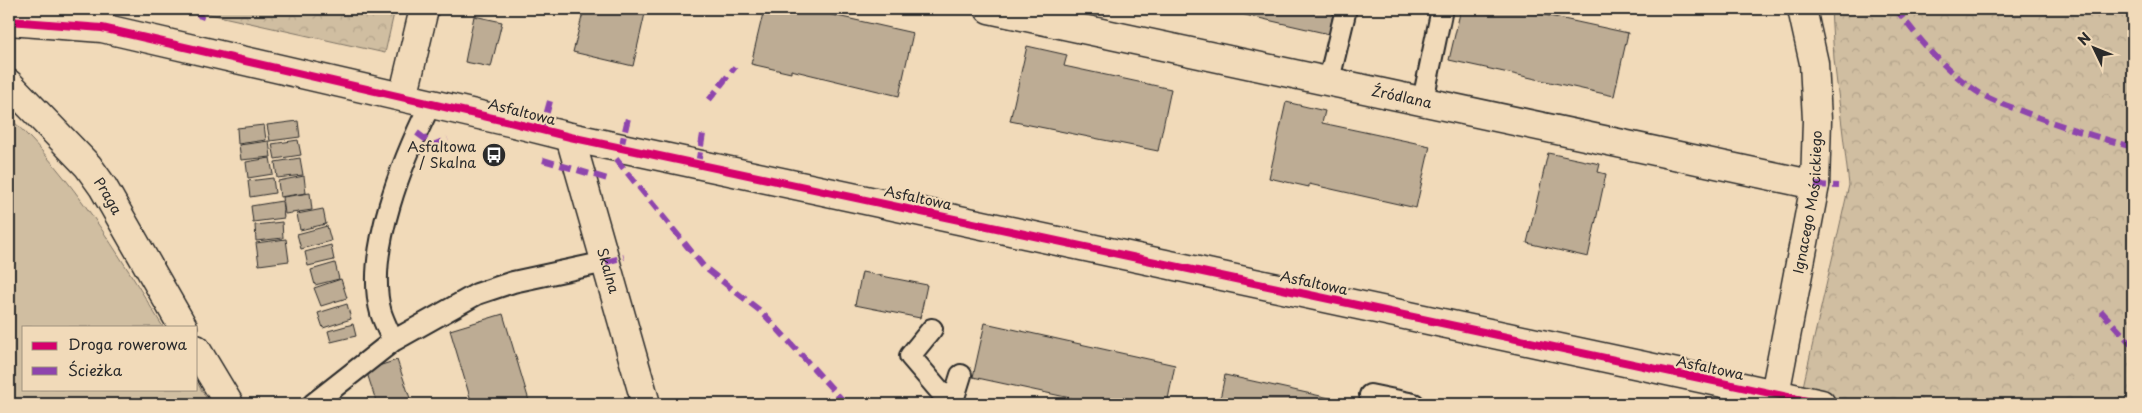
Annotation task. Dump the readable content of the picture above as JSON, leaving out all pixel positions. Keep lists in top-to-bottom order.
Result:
{
  "streets": {
    "street": [
      "Źródlana",
      "Asfaltowa",
      "Praga",
      "Ignacego Mościckiego",
      "Skalna"
    ]
  },
  "crossings": [
    ["Źródlana", "Ignacego Mościckiego"],
    ["Asfaltowa", "Ignacego Mościckiego"],
    ["Asfaltowa", "Skalna"]
  ],
  "places": {
    "bus stop": ["Asfaltowa / Skalna"]
  },
  "legend": ["Droga rowerowa", "Ścieżka"],
  "north": "top left"
}
